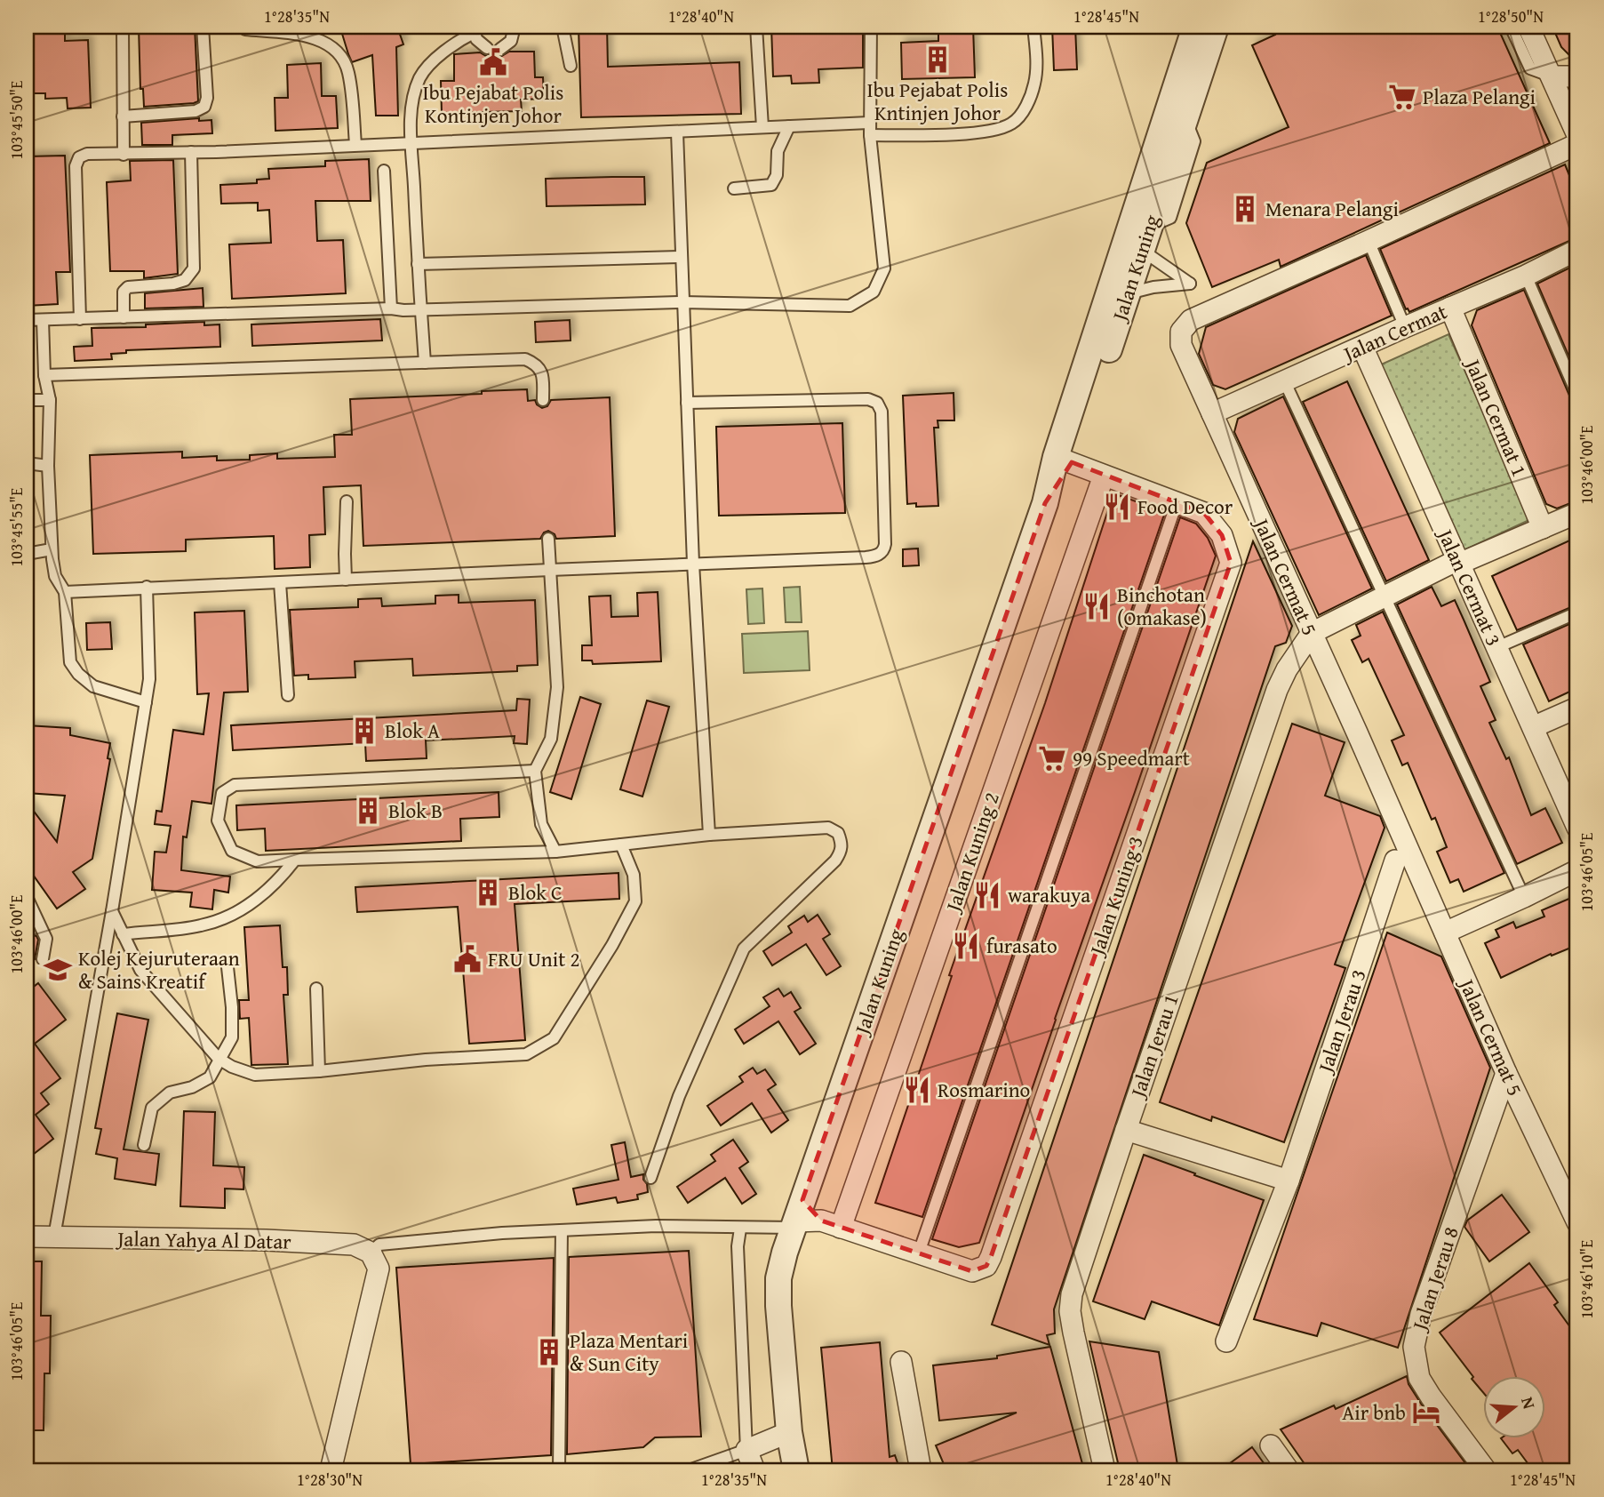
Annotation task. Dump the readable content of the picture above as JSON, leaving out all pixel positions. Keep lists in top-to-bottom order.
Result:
{
  "streets": {
    "street": [
      "Jalan Kuning",
      "Jalan Cermat",
      "Jalan Cermat 1",
      "Jalan Cermat 5",
      "Jalan Cermat 3",
      "Jalan Kuning 2",
      "Jalan Kuning 3",
      "Jalan Jerau 3",
      "Jalan Jerau 1",
      "Jalan Yahya Al Datar",
      "Jalan Jerau 8"
    ]
  },
  "crossings": [
    ["Jalan Kuning", "Jalan Kuning 3"],
    ["Jalan Cermat", "Jalan Cermat 1"],
    ["Jalan Cermat", "Jalan Cermat 5"],
    ["Jalan Cermat", "Jalan Cermat 3"],
    ["Jalan Cermat 5", "Jalan Jerau 1"],
    ["Jalan Cermat 5", "Jalan Jerau 8"],
    ["Jalan Kuning 2", "Jalan Kuning 3"]
  ],
  "places": {
    "building": [
      "Ibu Pejabat Polis Kntinjen Johor",
      "Menara Pelangi",
      "Blok A",
      "Blok B",
      "Blok C",
      "Plaza Mentari & Sun City"
    ],
    "public building": ["Ibu Pejabat Polis Kontinjen Johor", "FRU Unit 2"],
    "supermarket": ["Plaza Pelangi", "99 Speedmart"],
    "restaurant": [
      "Food Decor",
      "Binchotan (Omakase)",
      "warakuya",
      "furasato",
      "Rosmarino"
    ],
    "school or university": ["Kolej Kejuruteraan & Sains Kreatif"],
    "hotel": ["Air bnb"]
  },
  "north": "right",
  "coordinates": [
    "1°28'35\"N",
    "1°28'40\"N",
    "1°28'45\"N",
    "1°28'50\"N",
    "103°45'50\"E",
    "103°46'00\"E",
    "103°45'55\"E",
    "103°46'05\"E",
    "103°46'10\"E",
    "1°28'30\"N"
  ]
}
